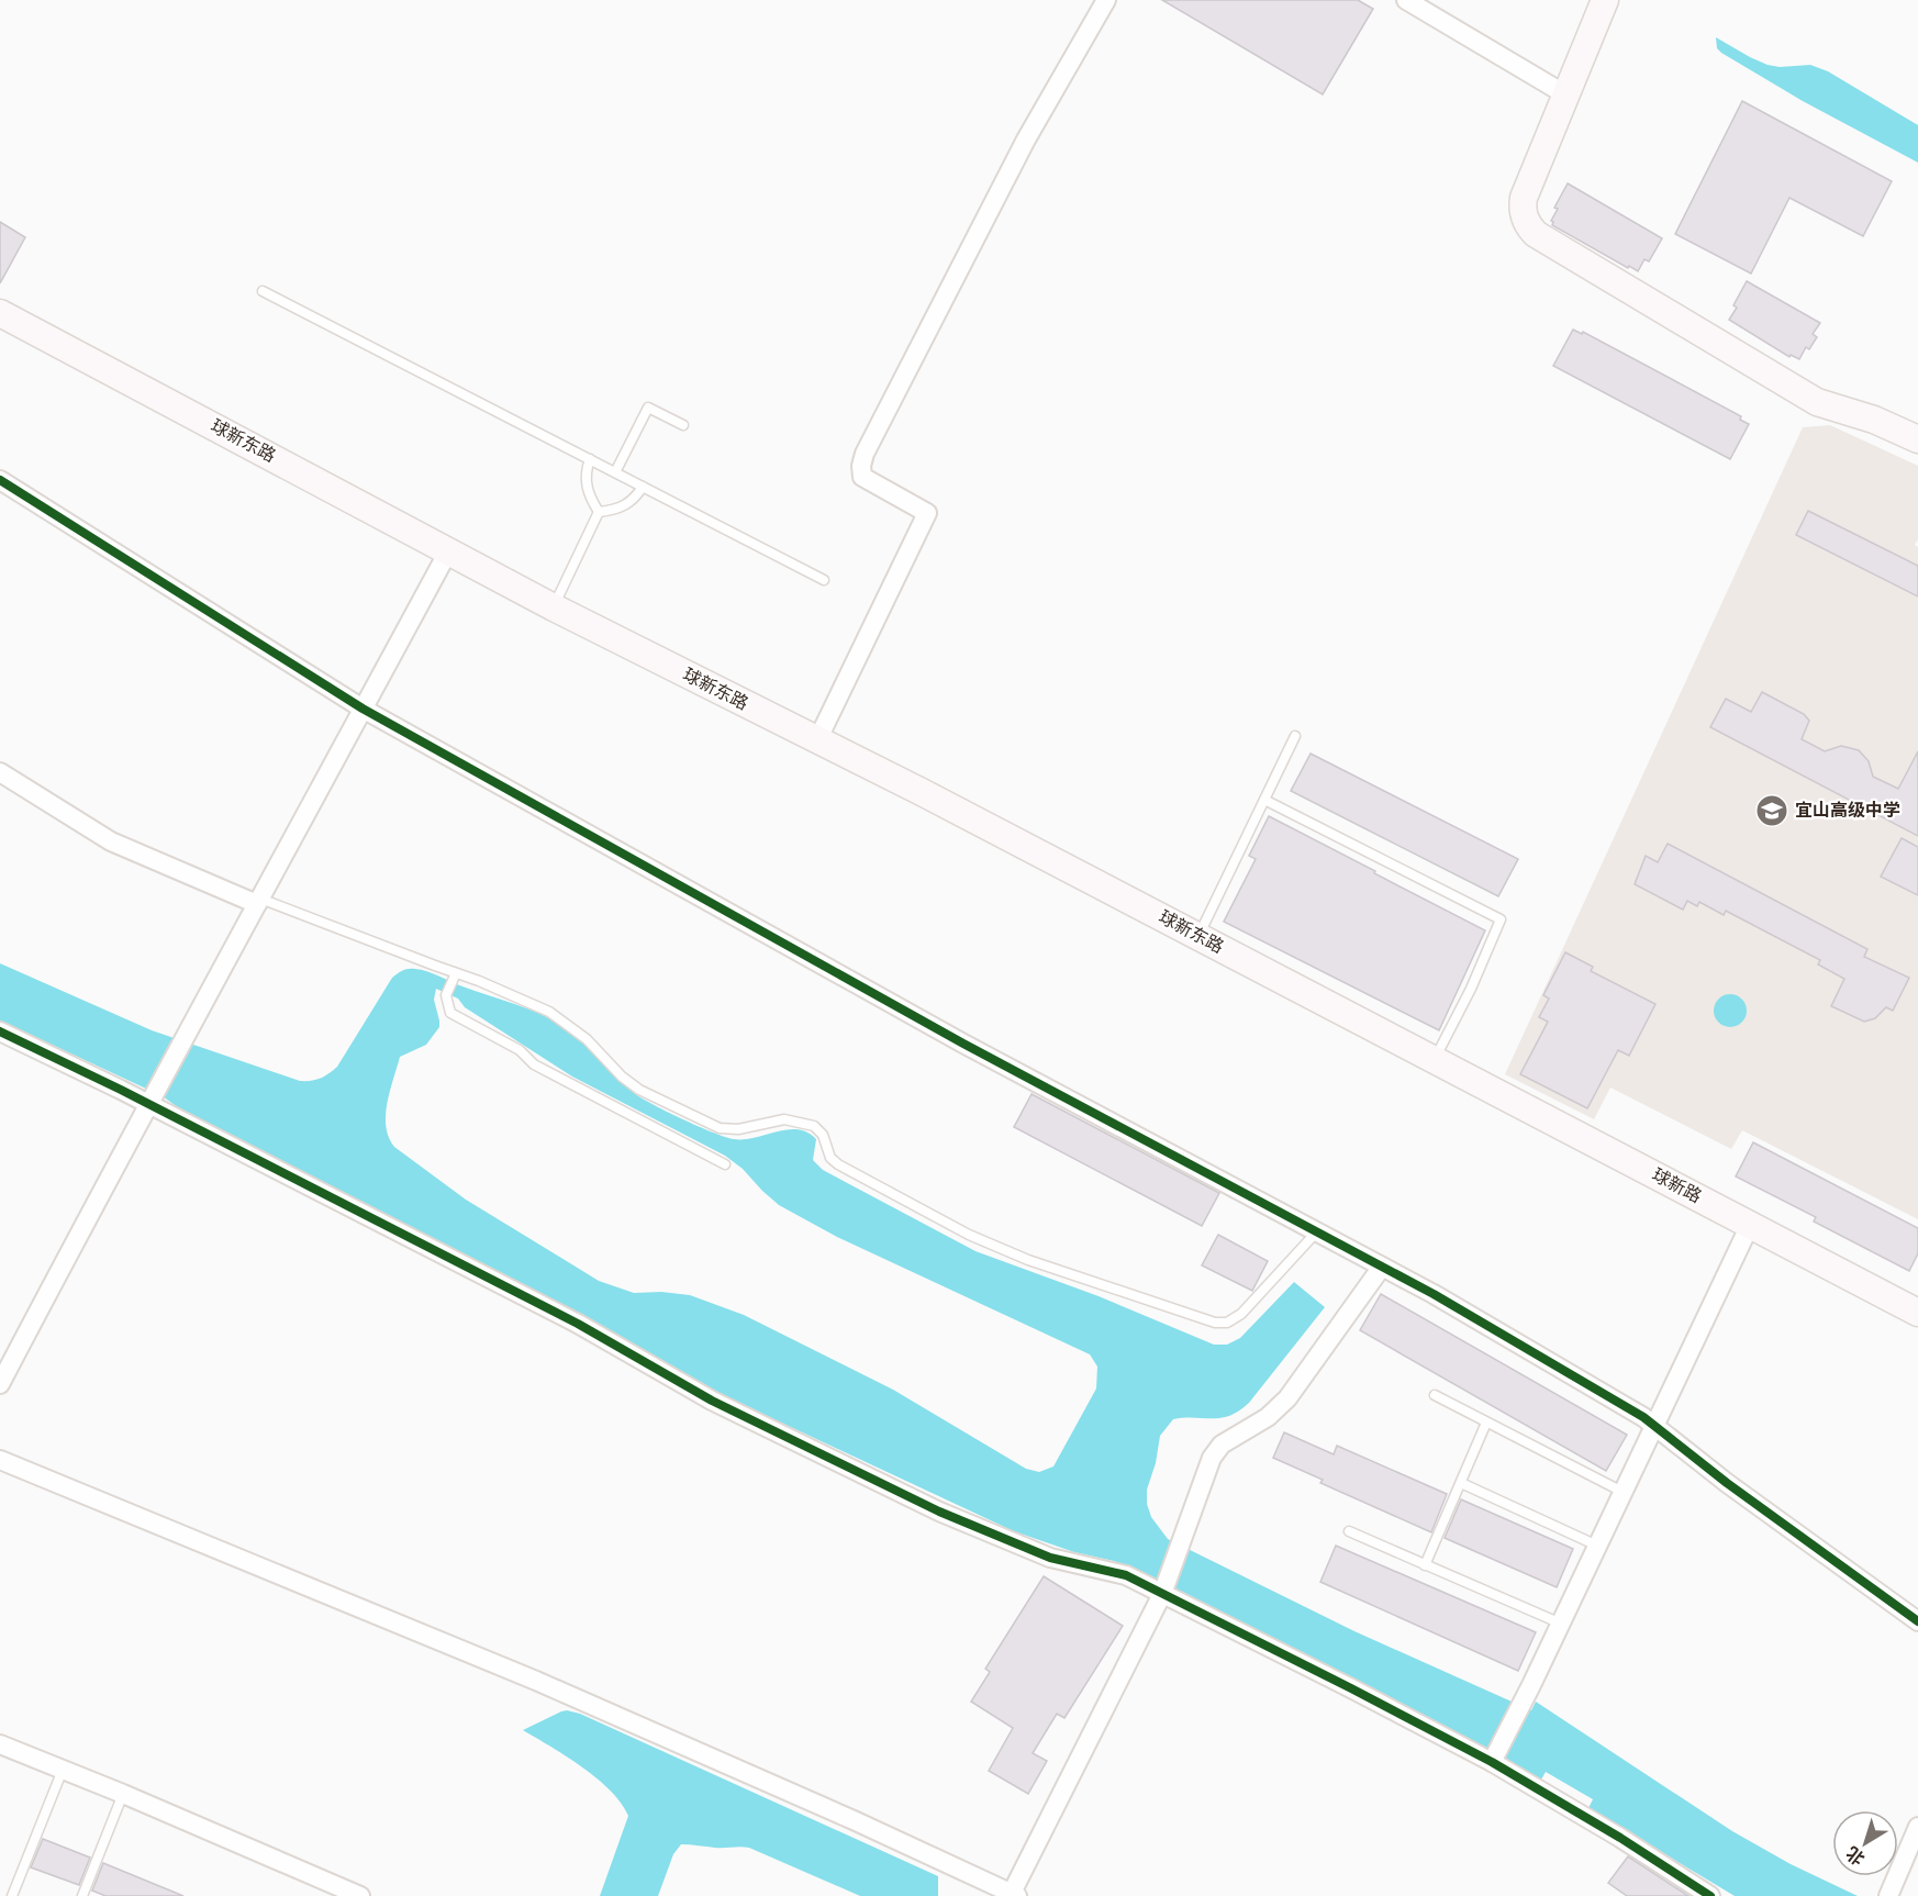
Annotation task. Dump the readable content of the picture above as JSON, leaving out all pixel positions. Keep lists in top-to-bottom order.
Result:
{
  "streets": {
    "street": ["球新东路", "球新路"]
  },
  "crossings": [
    ["球新东路", "球新路"]
  ],
  "places": {
    "school or university": ["宜山高级中学"]
  },
  "north": "bottom left"
}
